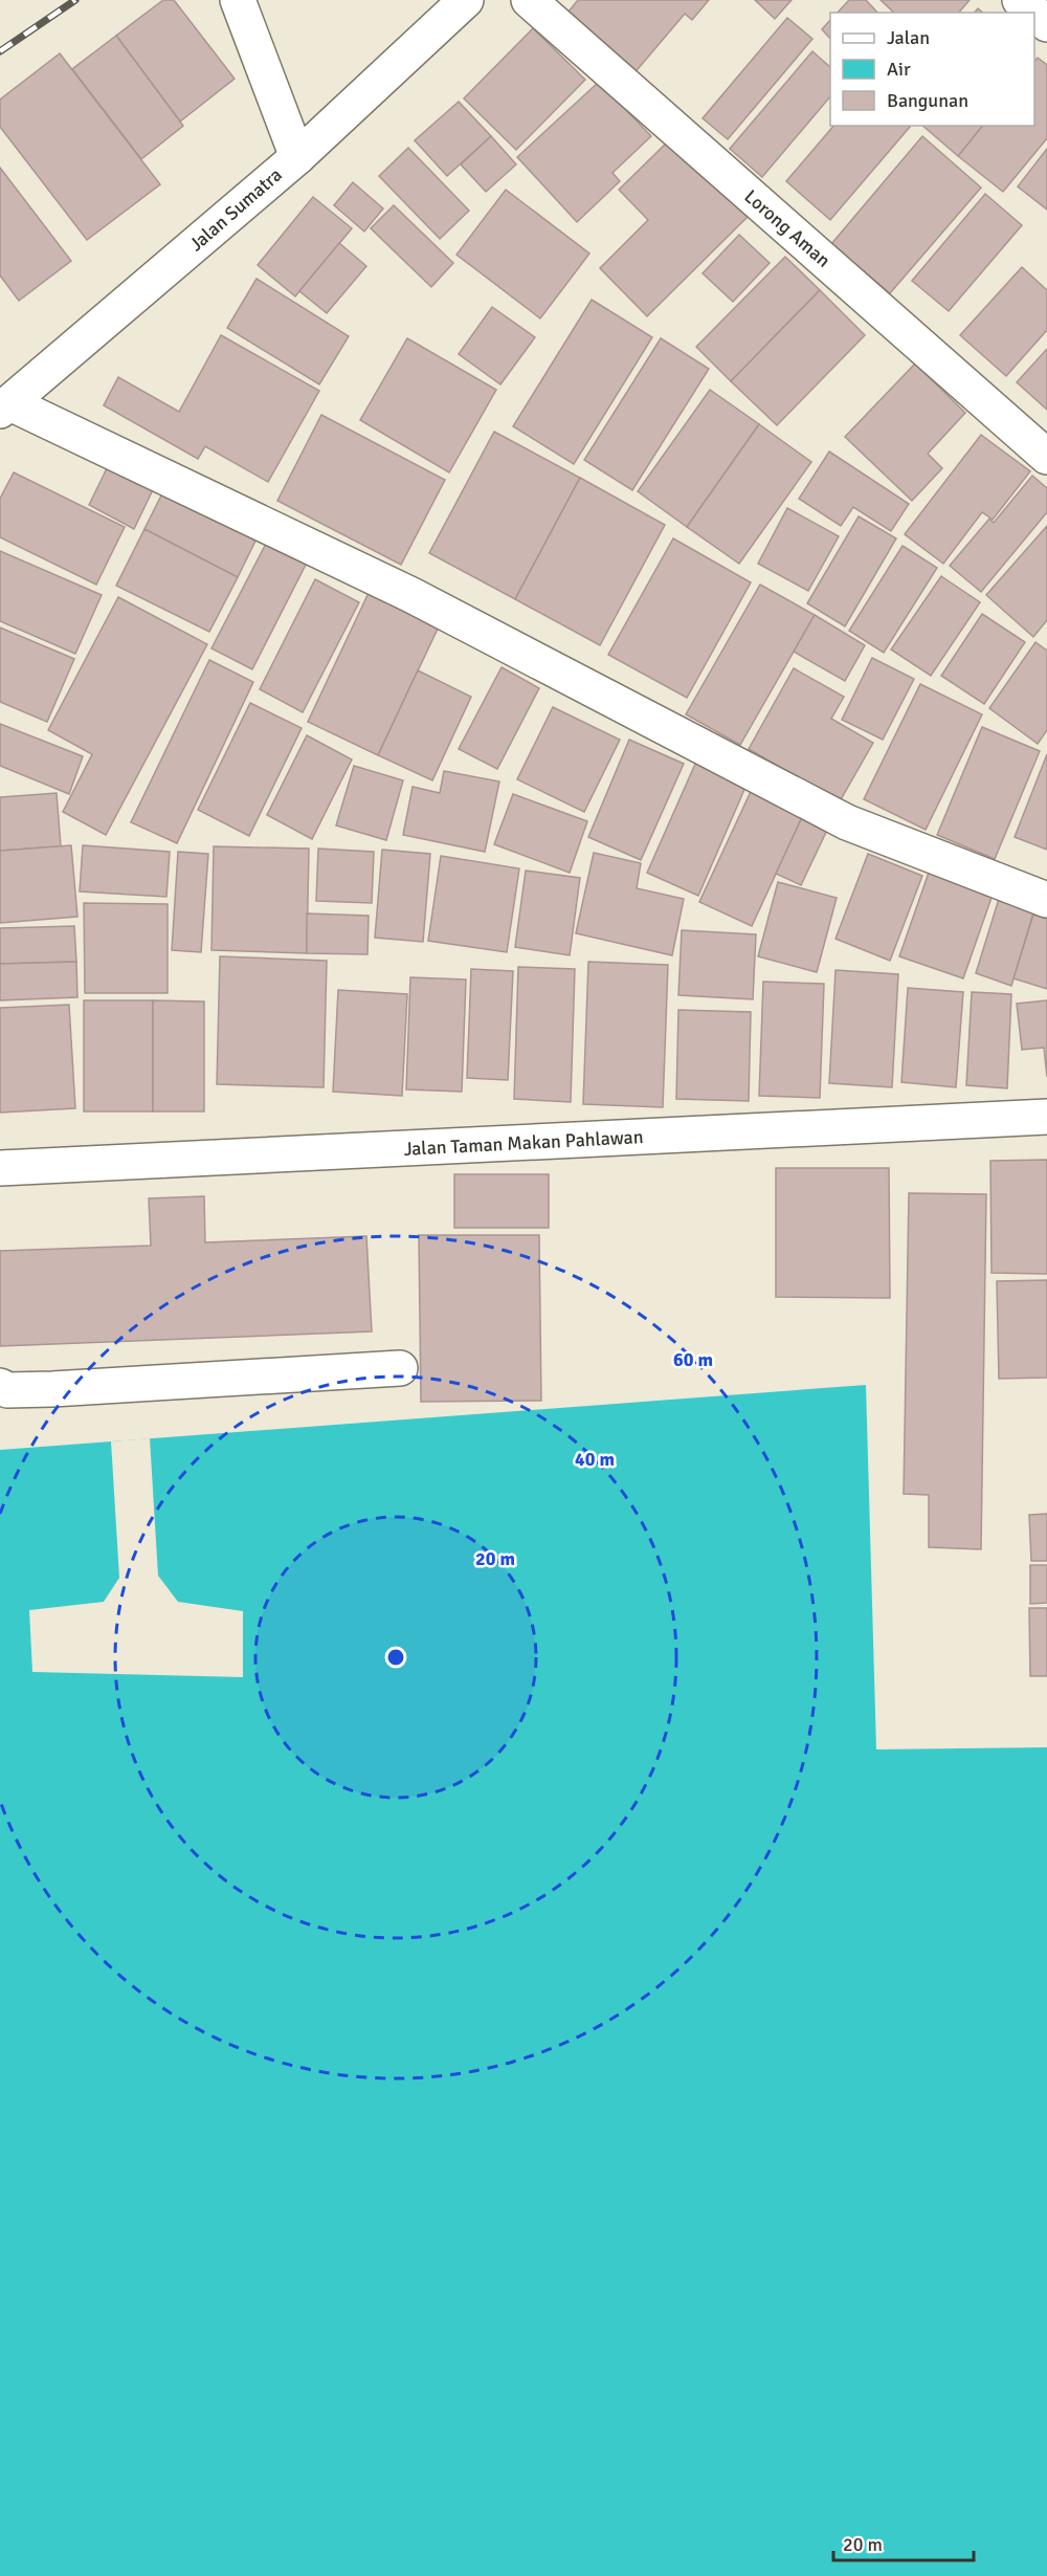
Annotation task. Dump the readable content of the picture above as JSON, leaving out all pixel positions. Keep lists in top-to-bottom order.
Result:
{
  "streets": {
    "main road": ["Jalan Sumatra", "Lorong Aman", "Jalan Taman Makan Pahlawan"]
  },
  "legend": ["Jalan", "Air", "Bangunan"],
  "scale_bar": "20 m",
  "rings": ["60 m", "40 m", "20 m"]
}
